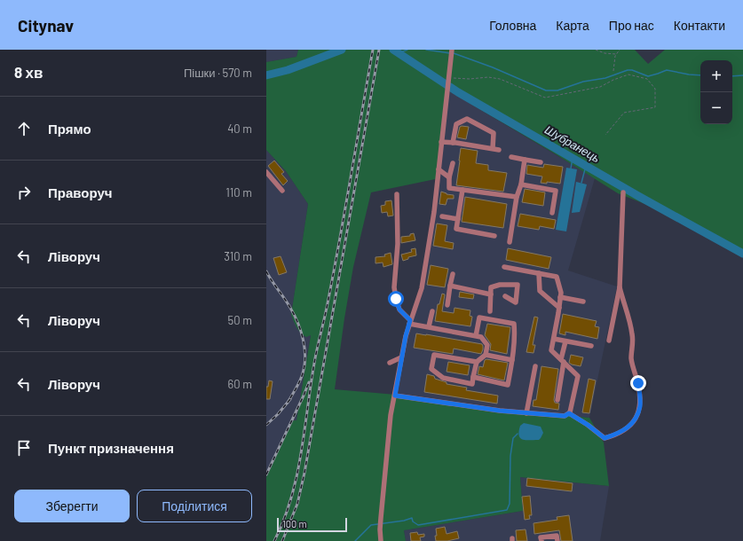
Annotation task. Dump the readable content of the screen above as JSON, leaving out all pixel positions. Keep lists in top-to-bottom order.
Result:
{
  "water": ["Шубранець"],
  "scale_bar": "100 m",
  "page": {
    "header": "Citynav",
    "nav": [
      "Головна",
      "Карта",
      "Про нас",
      "Контакти"
    ],
    "heading": ["8 хв", "Пішки · 570 m"],
    "map_buttons": ["+", "−"],
    "list": [
      ["Прямо", "40 m"],
      ["Праворуч", "110 m"],
      ["Ліворуч", "310 m"],
      ["Ліворуч", "50 m"],
      ["Ліворуч", "60 m"],
      "Пункт призначення"
    ],
    "buttons": ["Зберегти", "Поділитися"],
    "scale": "100 m"
  }
}
